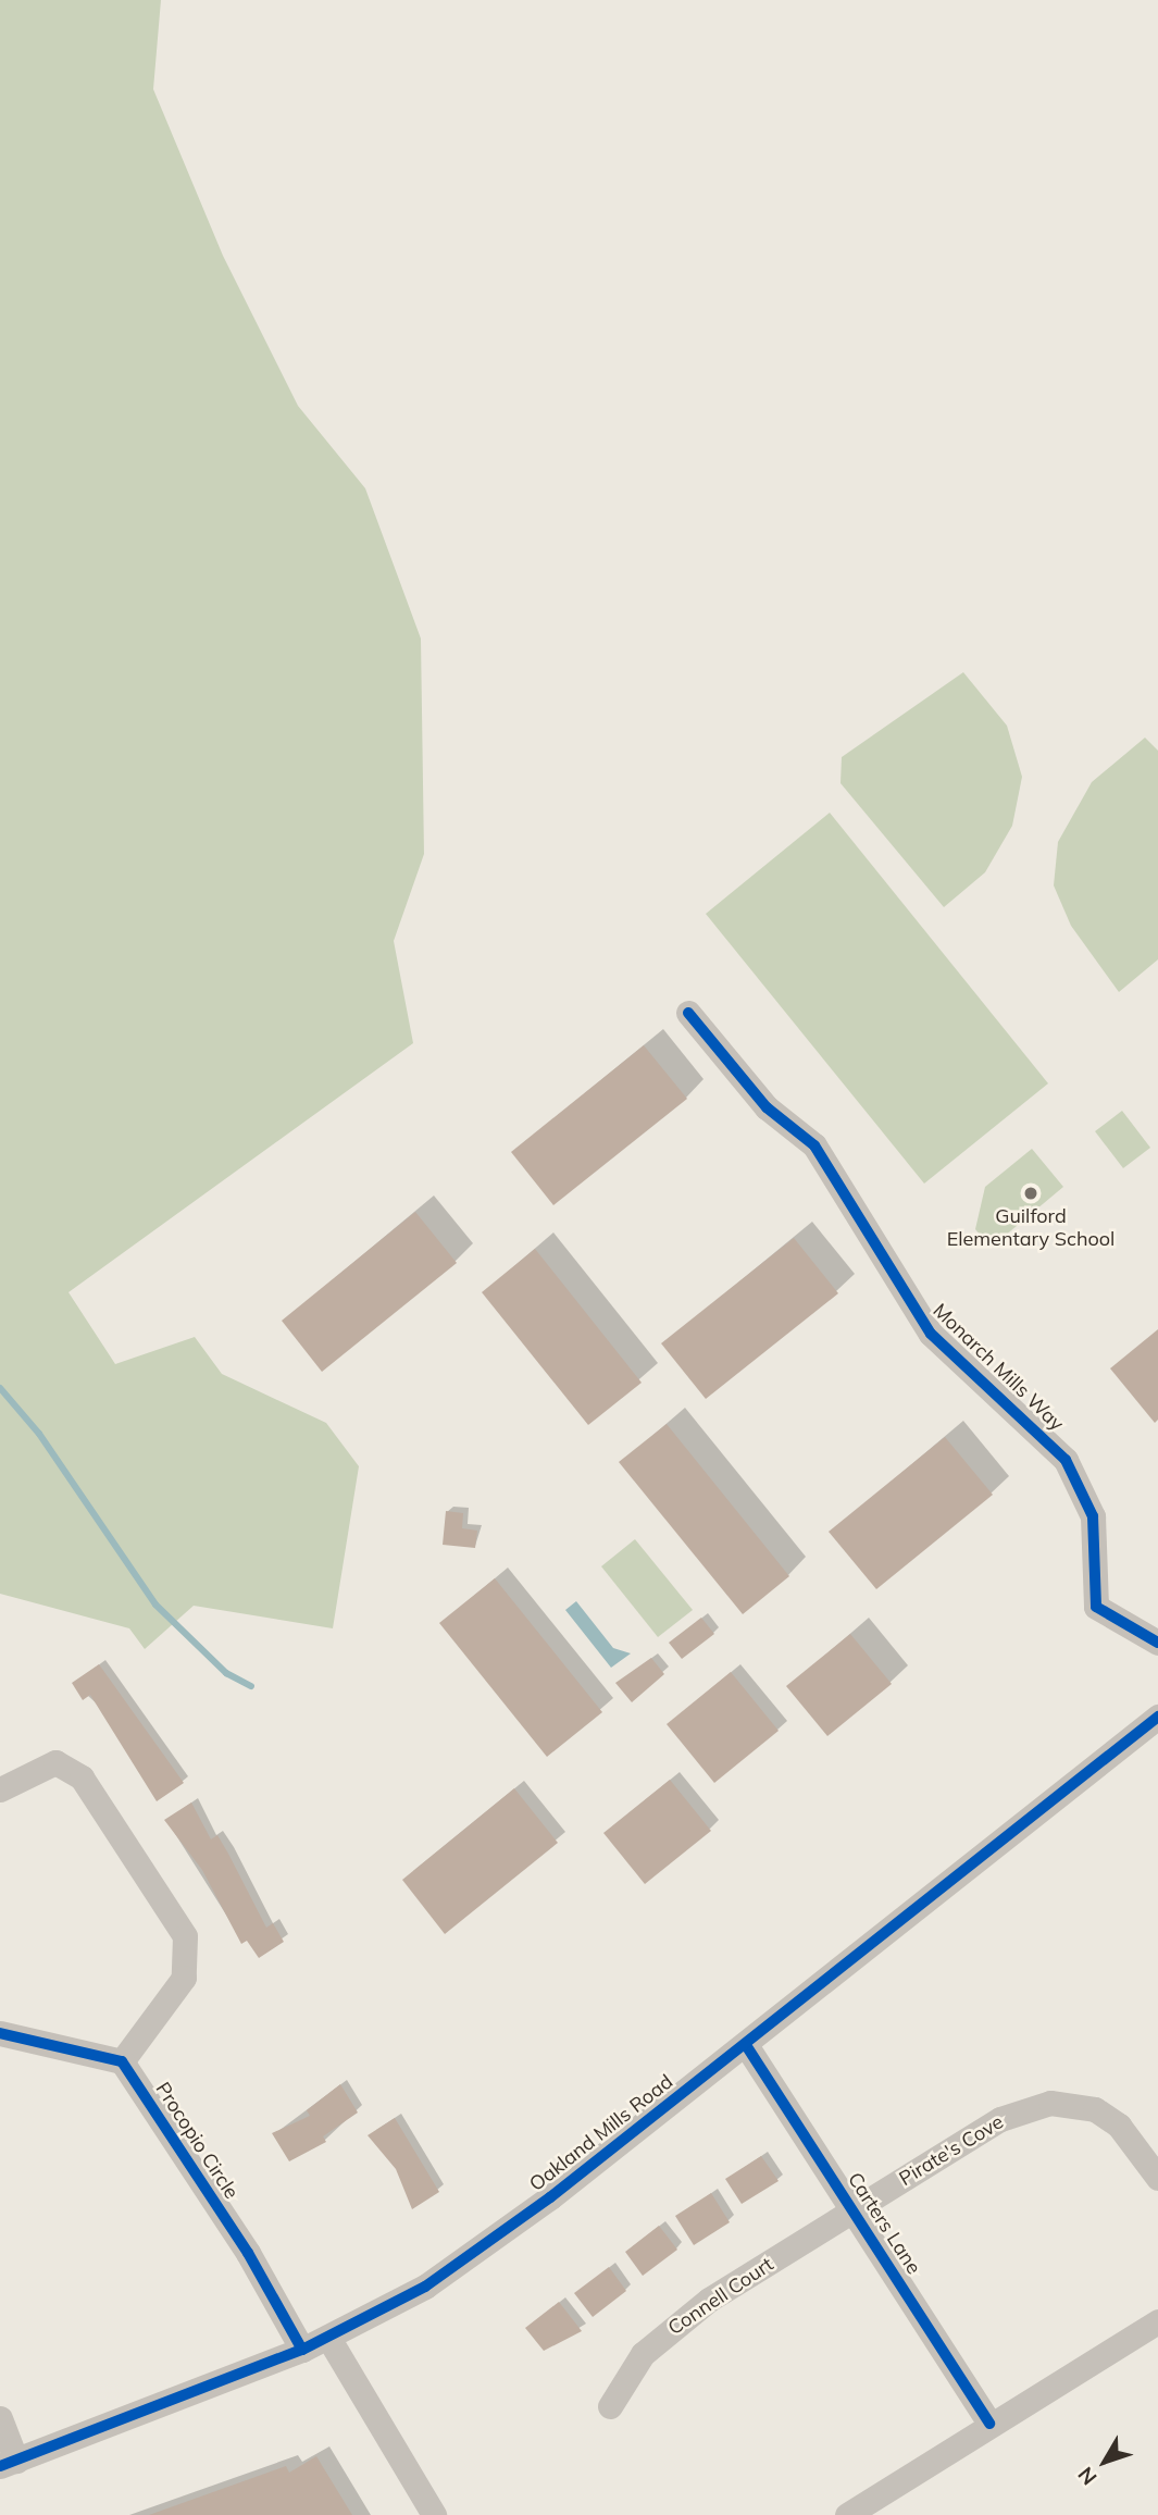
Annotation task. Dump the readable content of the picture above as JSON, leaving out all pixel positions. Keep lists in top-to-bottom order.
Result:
{
  "streets": {
    "street": [
      "Monarch Mills Way",
      "Oakland Mills Road",
      "Procopio Circle",
      "Pirate's Cove",
      "Carters Lane",
      "Connell Court"
    ]
  },
  "crossings": [
    ["Oakland Mills Road", "Procopio Circle"],
    ["Oakland Mills Road", "Carters Lane"],
    ["Pirate's Cove", "Carters Lane"],
    ["Pirate's Cove", "Connell Court"],
    ["Carters Lane", "Connell Court"]
  ],
  "places": ["Guilford Elementary School"],
  "north": "bottom left"
}
